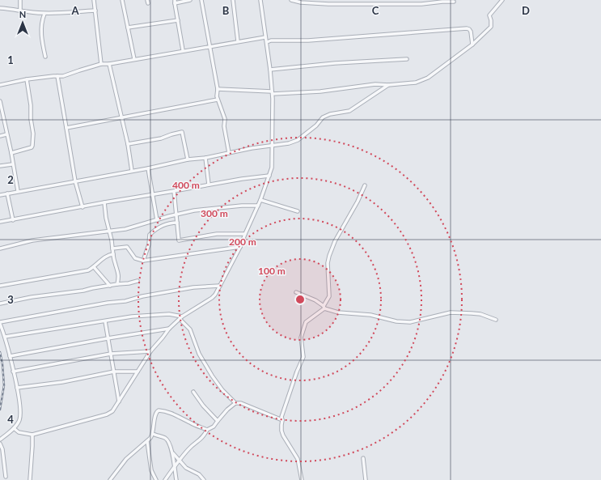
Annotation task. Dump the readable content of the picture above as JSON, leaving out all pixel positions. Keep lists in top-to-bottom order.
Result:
{
  "north": "top",
  "grid": {
    "columns": [
      "A",
      "B",
      "C",
      "D"
    ],
    "rows": [
      "1",
      "2",
      "3",
      "4"
    ]
  },
  "rings": [
    "400 m",
    "300 m",
    "200 m",
    "100 m"
  ]
}
